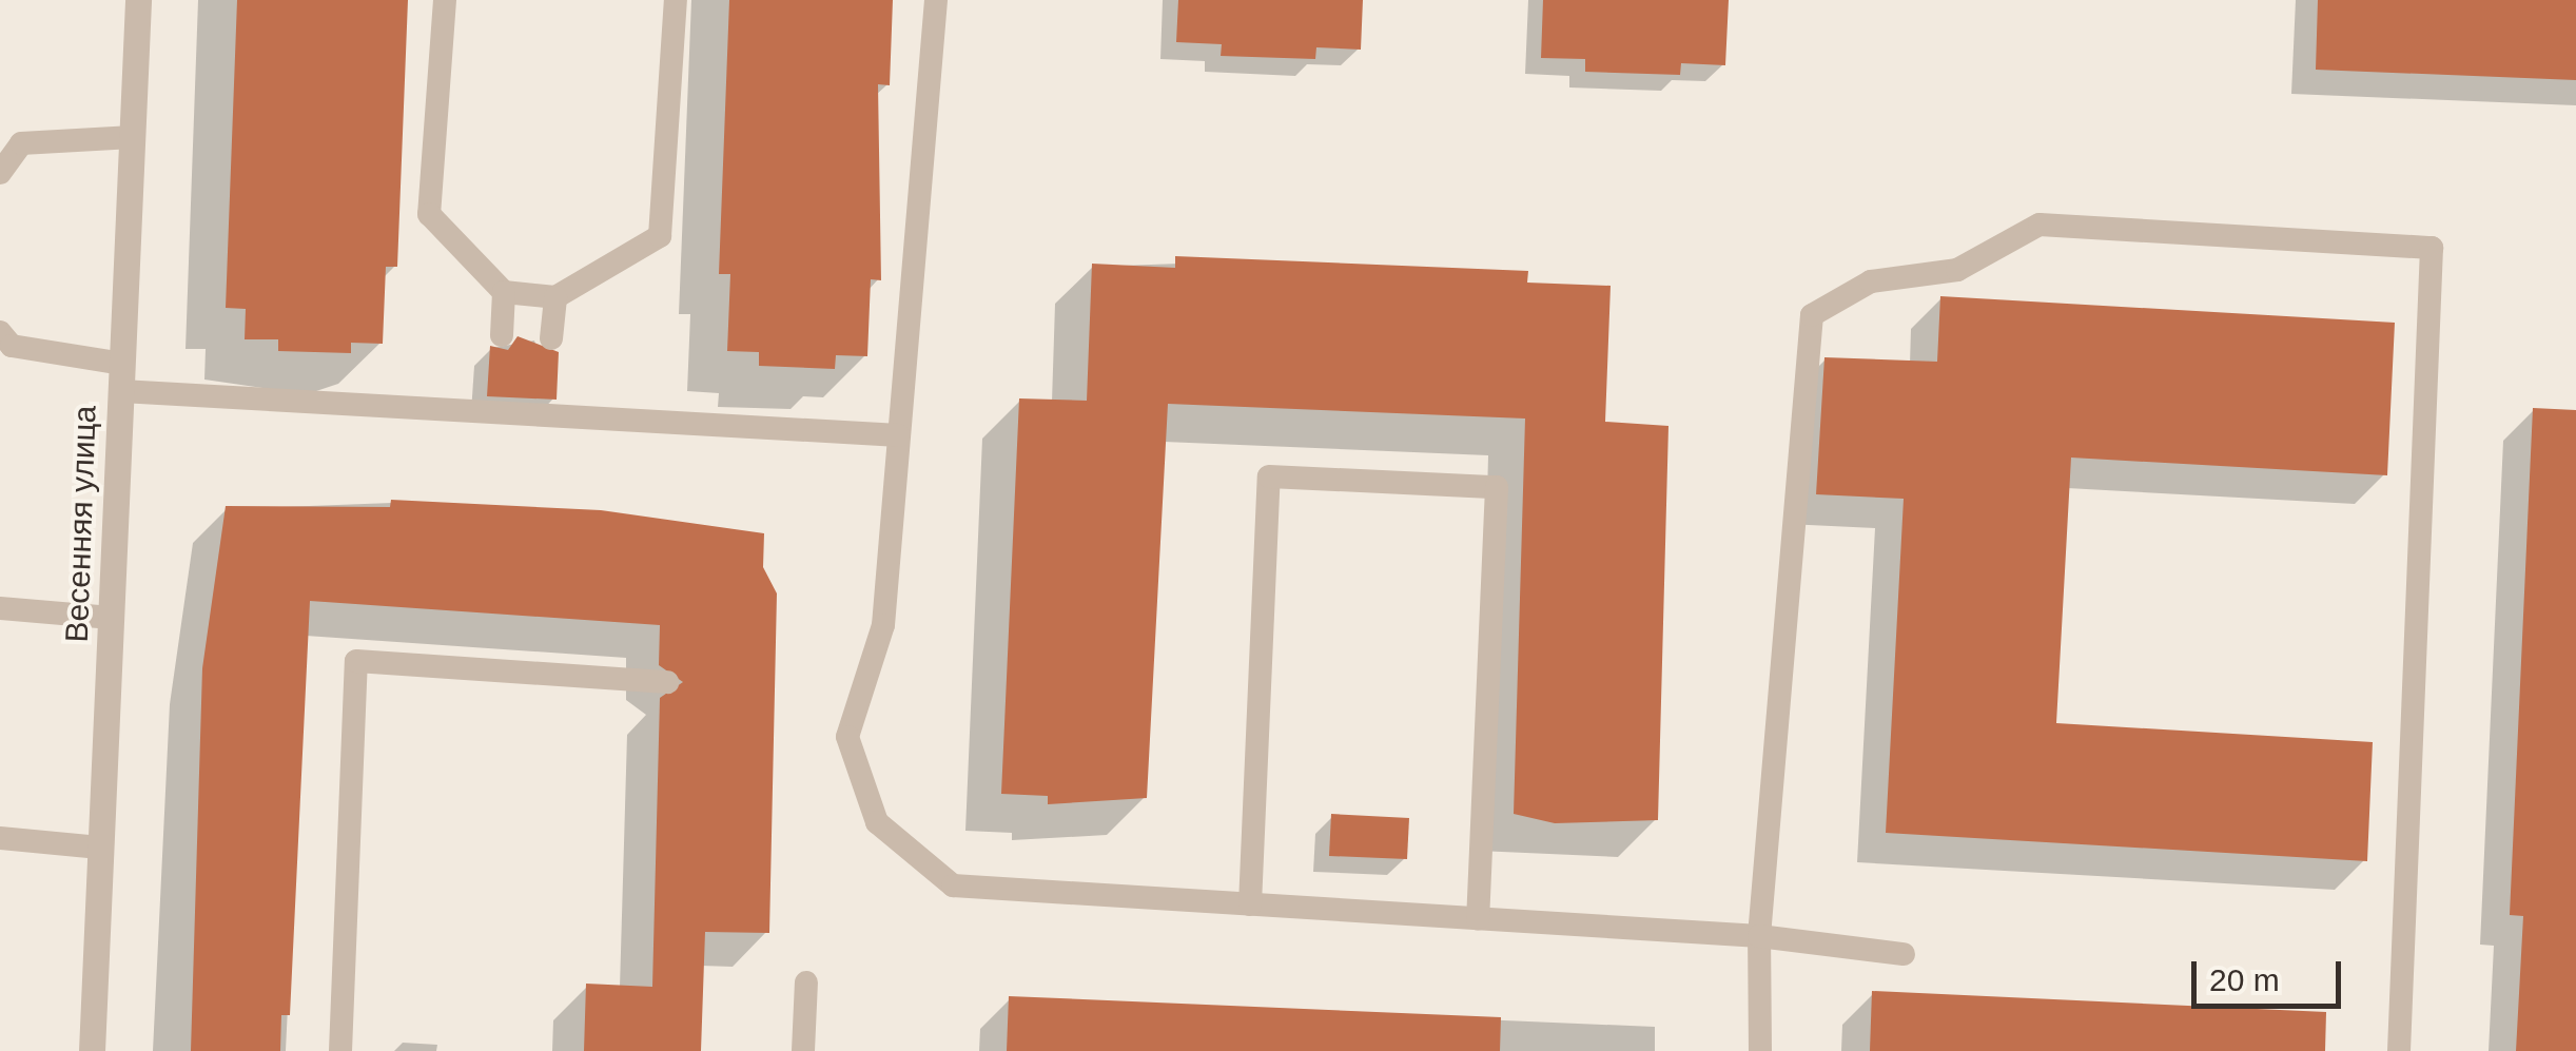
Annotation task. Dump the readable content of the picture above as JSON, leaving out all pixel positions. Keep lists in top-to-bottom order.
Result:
{
  "streets": {
    "street": ["Весенняя улица"]
  },
  "scale_bar": "20 m"
}
